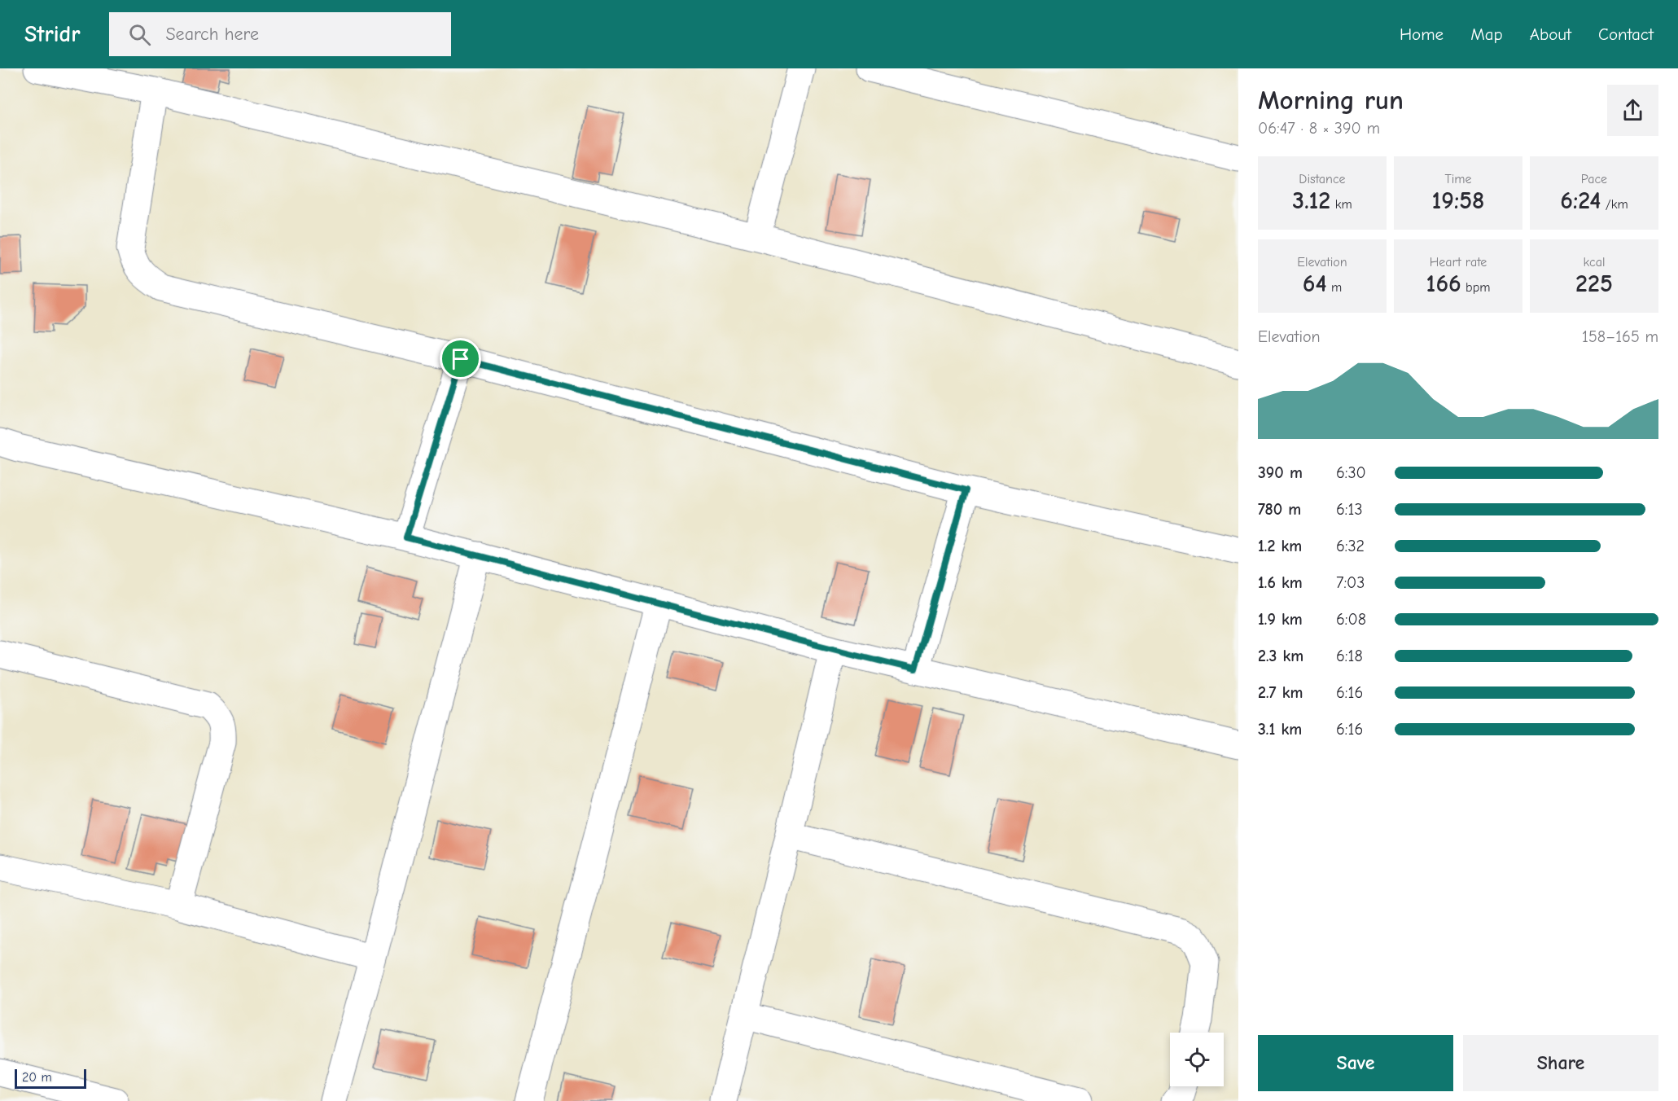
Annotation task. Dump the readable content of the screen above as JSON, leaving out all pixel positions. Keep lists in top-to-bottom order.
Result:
{
  "scale_bar": "20 m",
  "page": {
    "header": "Stridr",
    "search": "Search here",
    "nav": [
      "Home",
      "Map",
      "About",
      "Contact"
    ],
    "heading": ["Morning run", "06:47 · 8 × 390 m"],
    "stats": [
      ["Distance", "3.12 km"],
      ["Time", "19:58"],
      ["Pace", "6:24 /km"],
      ["Elevation", "64 m"],
      ["Heart rate", "166 bpm"],
      ["kcal", "225"]
    ],
    "chart": ["Elevation", "158–165 m"],
    "list": [
      {
        "name": "390 m",
        "note": "6:30"
      },
      {
        "name": "780 m",
        "note": "6:13"
      },
      {
        "name": "1.2 km",
        "note": "6:32"
      },
      {
        "name": "1.6 km",
        "note": "7:03"
      },
      {
        "name": "1.9 km",
        "note": "6:08"
      },
      {
        "name": "2.3 km",
        "note": "6:18"
      },
      {
        "name": "2.7 km",
        "note": "6:16"
      },
      {
        "name": "3.1 km",
        "note": "6:16"
      }
    ],
    "buttons": ["Save", "Share"],
    "scale": "20 m"
  }
}
